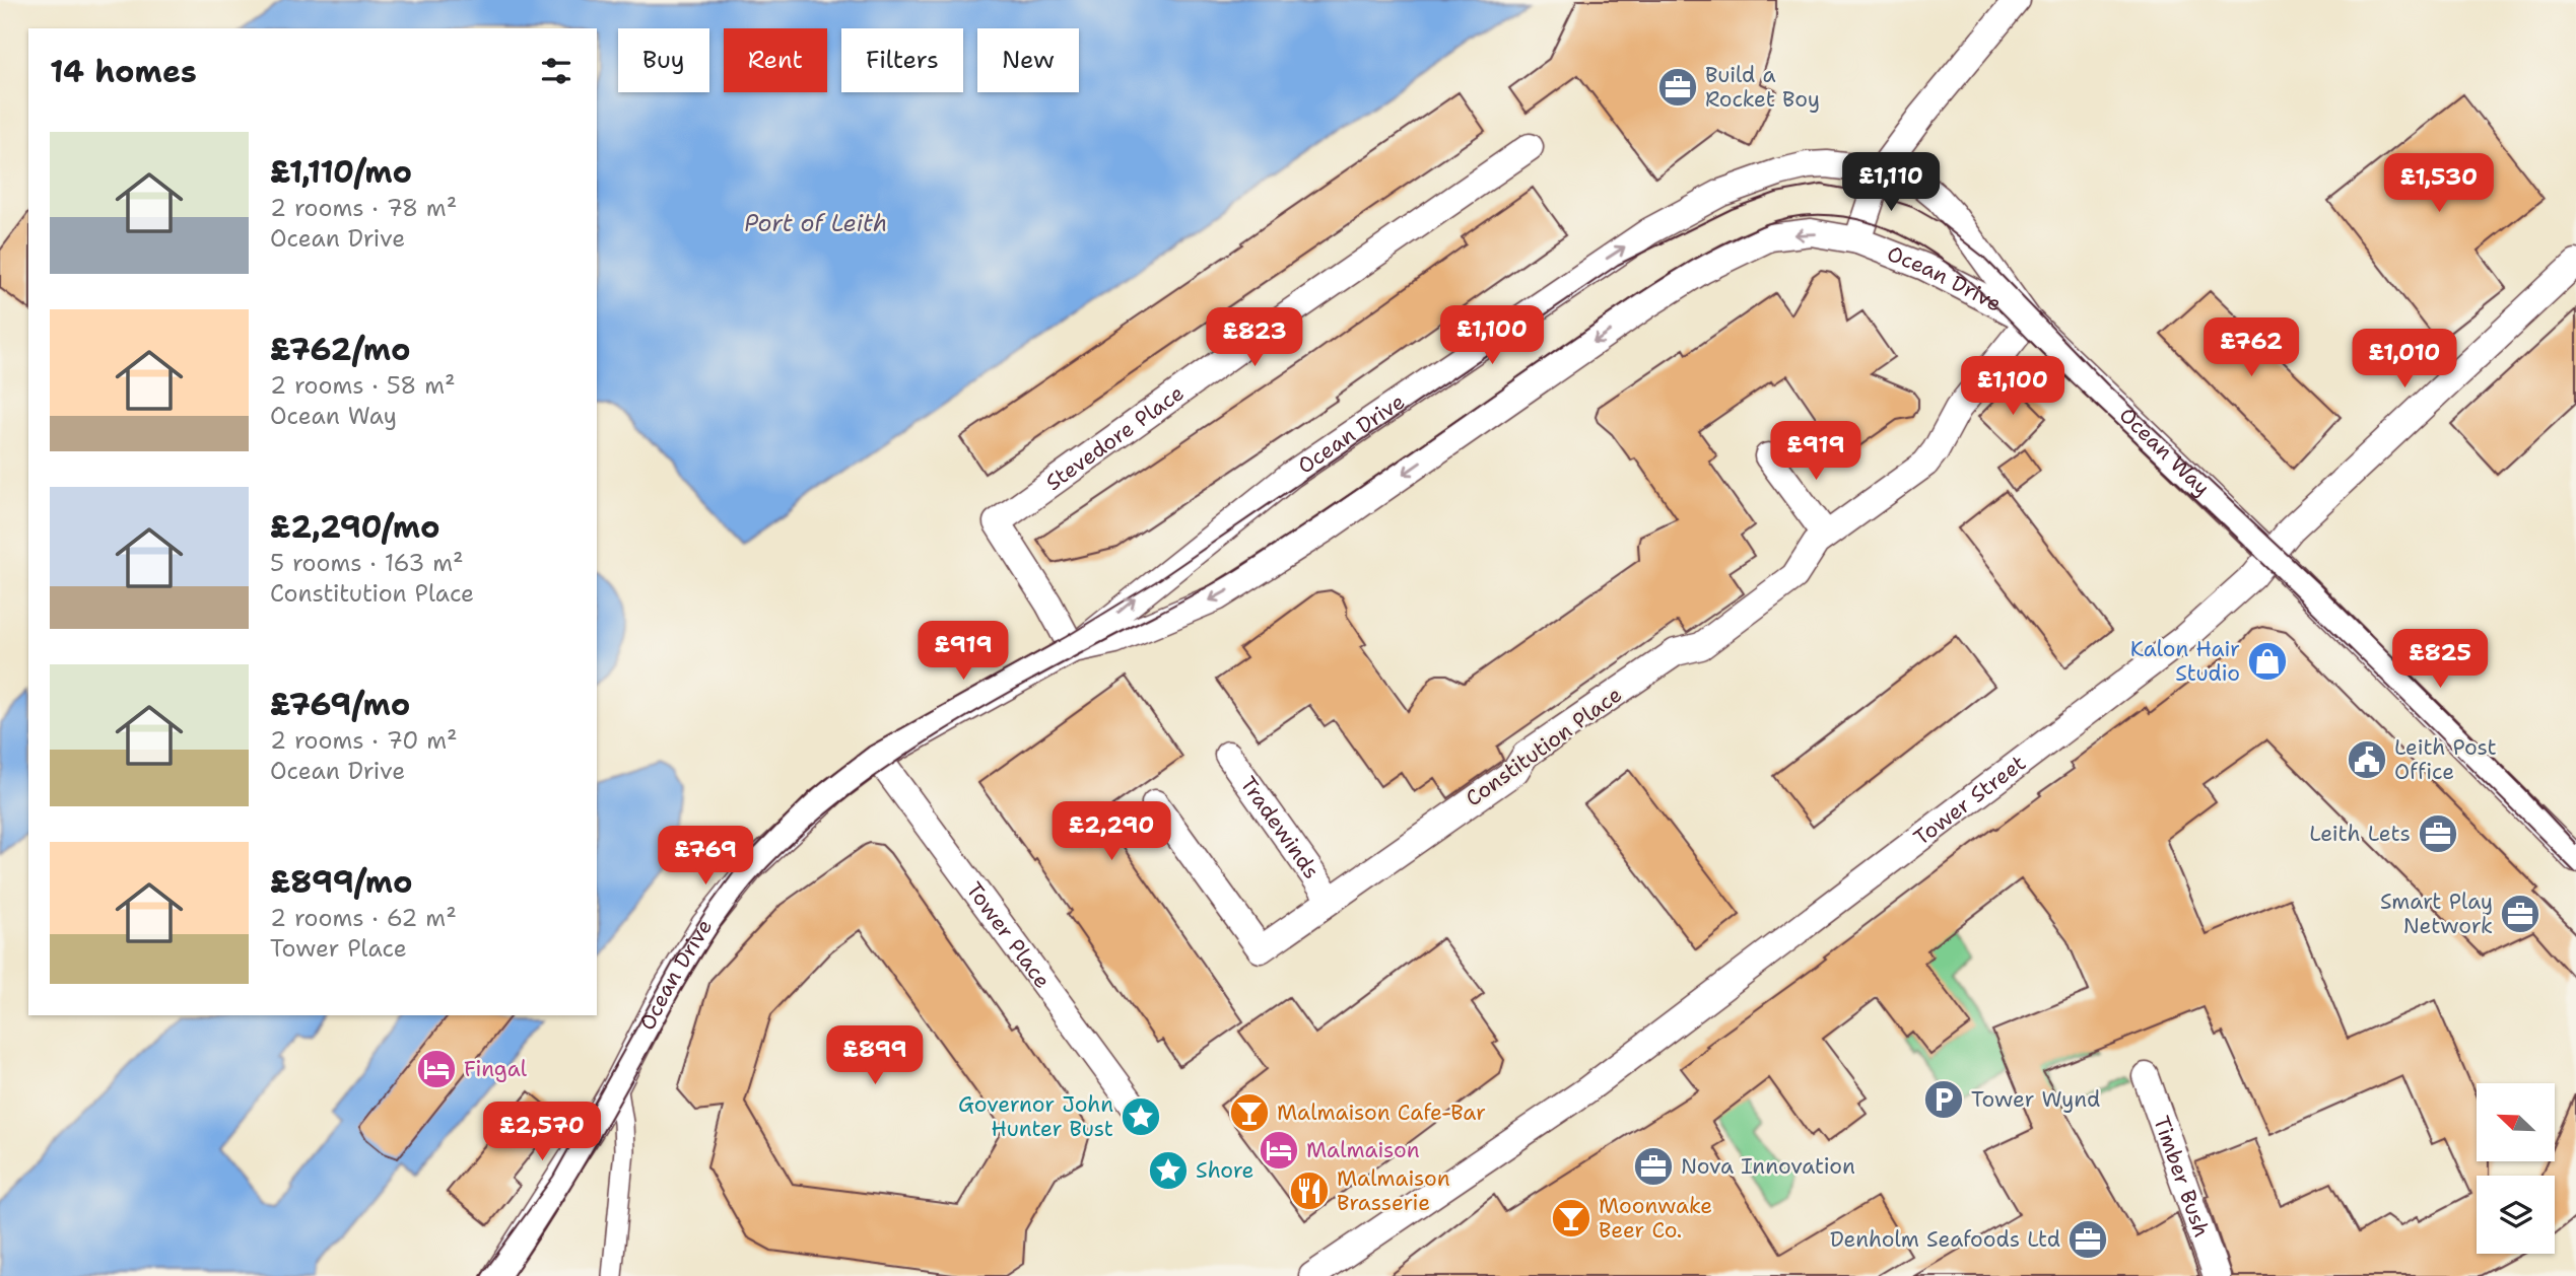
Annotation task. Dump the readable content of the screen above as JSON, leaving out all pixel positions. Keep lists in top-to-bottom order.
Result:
{
  "streets": {
    "street": [
      "Ocean Drive",
      "Stevedore Place",
      "Ocean Way",
      "Constitution Place",
      "Tower Street",
      "Tradewinds",
      "Tower Place",
      "Timber Bush"
    ]
  },
  "crossings": [
    ["Ocean Drive", "Stevedore Place"],
    ["Ocean Drive", "Ocean Way"],
    ["Ocean Drive", "Constitution Place"],
    ["Ocean Drive", "Tower Place"],
    ["Ocean Way", "Constitution Place"],
    ["Ocean Way", "Tower Street"],
    ["Constitution Place", "Tradewinds"]
  ],
  "water": ["Port of Leith"],
  "places": {
    "office": [
      "Build a Rocket Boy",
      "Leith Lets",
      "Smart Play Network",
      "Nova Innovation",
      "Denholm Seafoods Ltd"
    ],
    "shop": ["Kalon Hair Studio"],
    "public building": ["Leith Post Office"],
    "hotel": ["Fingal", "Malmaison"],
    "parking": ["Tower Wynd"],
    "bar": ["Malmaison Cafe-Bar", "Moonwake Beer Co."],
    "place": ["Governor John Hunter Bust", "Shore"],
    "restaurant": ["Malmaison Brasserie"]
  },
  "north": "top left",
  "page": {
    "chip": [
      "Buy",
      "Rent",
      "Filters",
      "New"
    ],
    "heading": "14 homes",
    "list": [
      {
        "name": "£1,110/mo",
        "note": "2 rooms · 78 m² · Ocean Drive"
      },
      {
        "name": "£762/mo",
        "note": "2 rooms · 58 m² · Ocean Way"
      },
      {
        "name": "£2,290/mo",
        "note": "5 rooms · 163 m² · Constitution Place"
      },
      {
        "name": "£769/mo",
        "note": "2 rooms · 70 m² · Ocean Drive"
      },
      {
        "name": "£899/mo",
        "note": "2 rooms · 62 m² · Tower Place"
      }
    ],
    "price": [
      "£1,110",
      "£1,530",
      "£1,100",
      "£823",
      "£762",
      "£1,010",
      "£1,100",
      "£919",
      "£919",
      "£825",
      "£2,290",
      "£769",
      "£899",
      "£2,570"
    ]
  }
}
